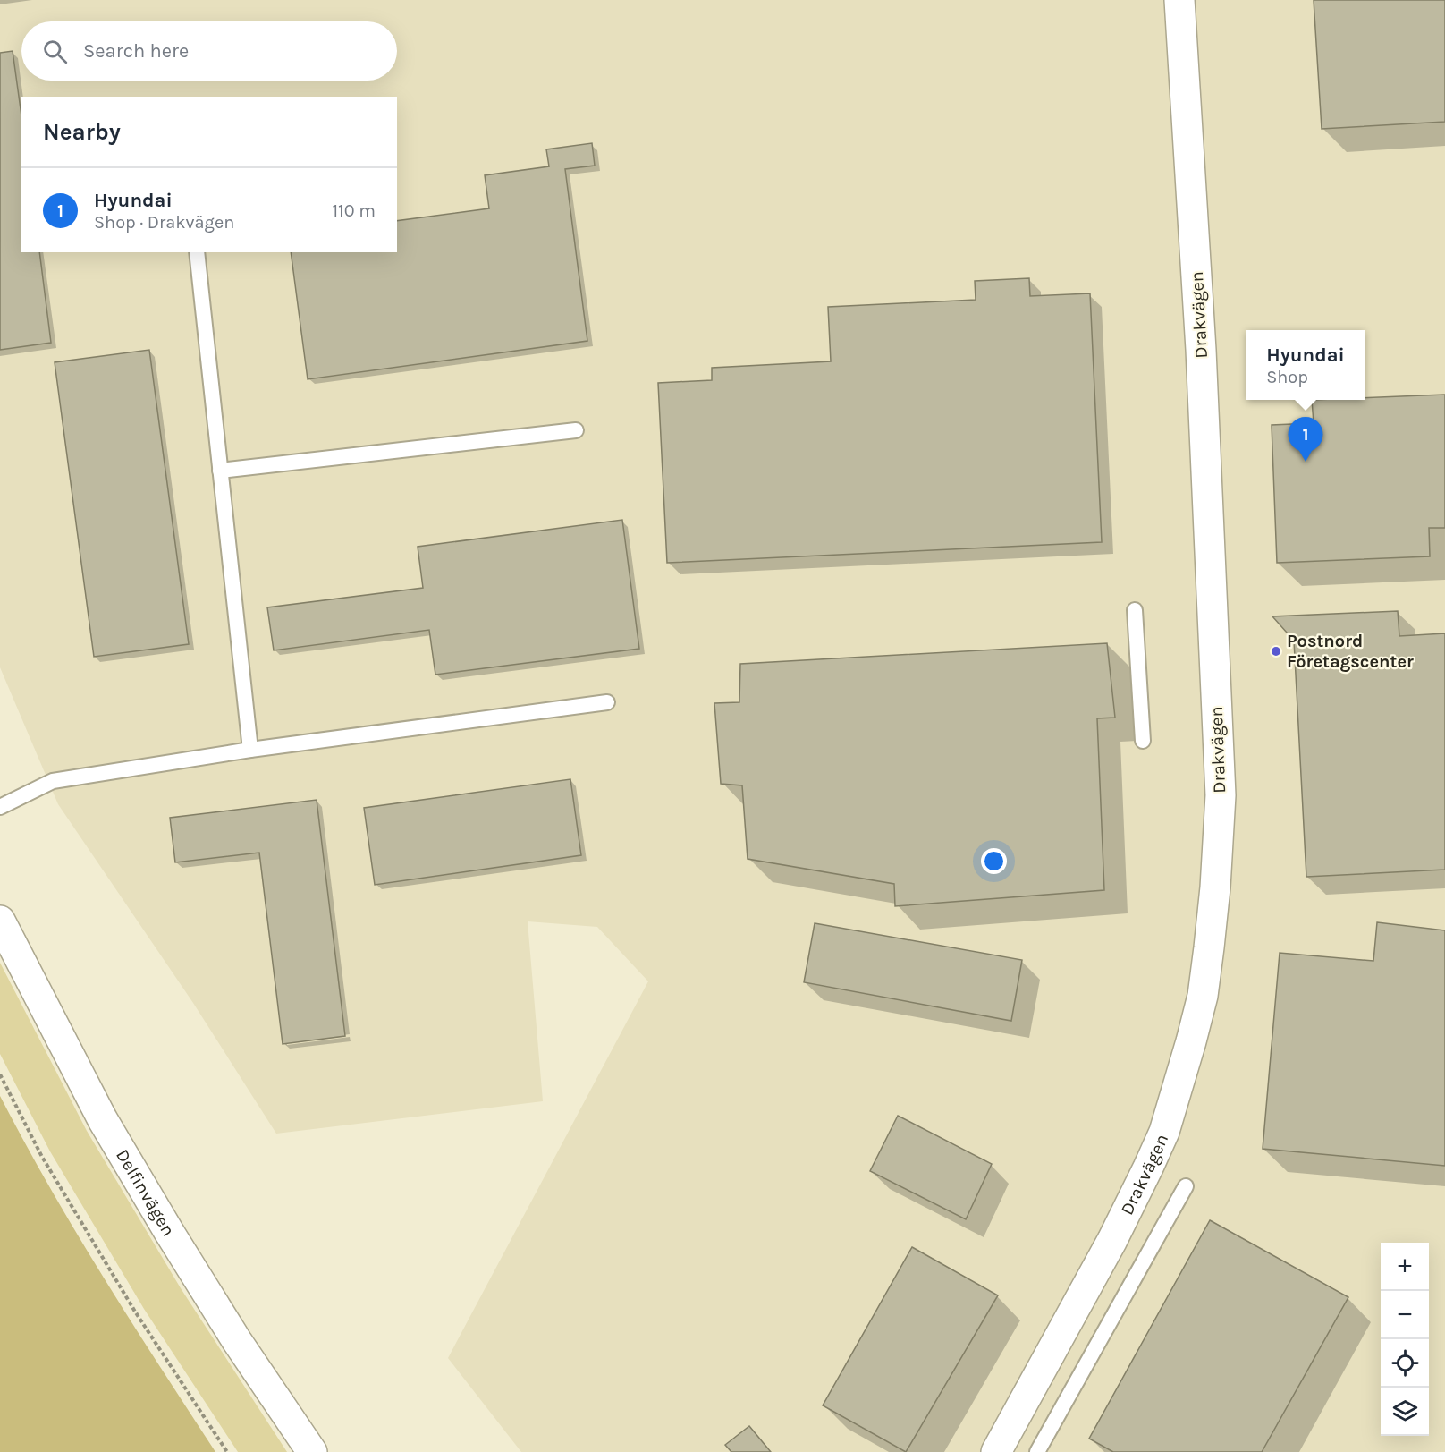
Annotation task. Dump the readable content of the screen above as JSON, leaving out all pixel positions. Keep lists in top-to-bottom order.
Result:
{
  "streets": {
    "street": ["Drakvägen", "Delfinvägen"]
  },
  "places": ["Postnord Företagscenter"],
  "page": {
    "search": "Search here",
    "heading": "Nearby",
    "list": [
      {
        "mark": "1",
        "name": "Hyundai",
        "note": "Shop · Drakvägen",
        "value": "110 m"
      }
    ],
    "popup": ["Hyundai", "Shop"],
    "pins": "1",
    "map_buttons": ["+", "−"]
  }
}
